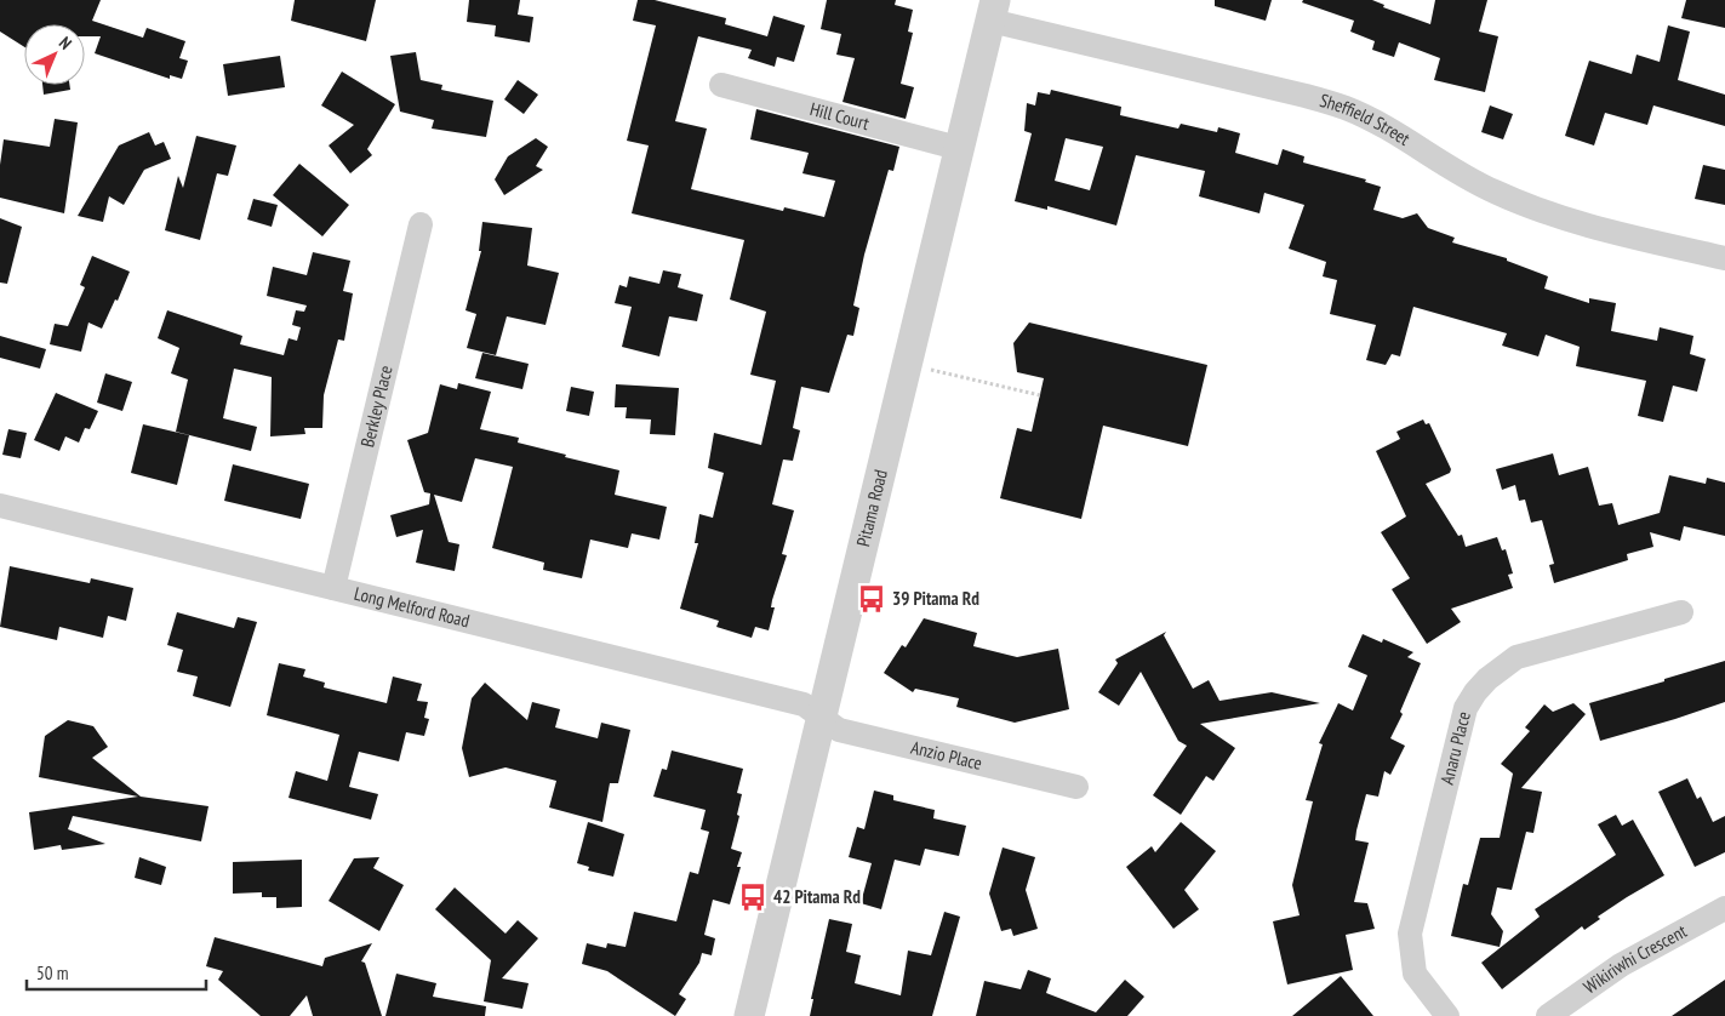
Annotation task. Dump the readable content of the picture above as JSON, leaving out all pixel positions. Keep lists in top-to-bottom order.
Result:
{
  "streets": {
    "street": [
      "Hill Court",
      "Sheffield Street",
      "Berkley Place",
      "Pitama Road",
      "Long Melford Road",
      "Anaru Place",
      "Anzio Place",
      "Wikiriwhi Crescent"
    ]
  },
  "crossings": [
    ["Hill Court", "Pitama Road"],
    ["Sheffield Street", "Pitama Road"],
    ["Berkley Place", "Long Melford Road"],
    ["Pitama Road", "Long Melford Road"],
    ["Pitama Road", "Anzio Place"],
    ["Long Melford Road", "Anzio Place"]
  ],
  "places": {
    "bus stop": ["39 Pitama Rd", "42 Pitama Rd"]
  },
  "scale_bar": "50 m",
  "north": "top right"
}
